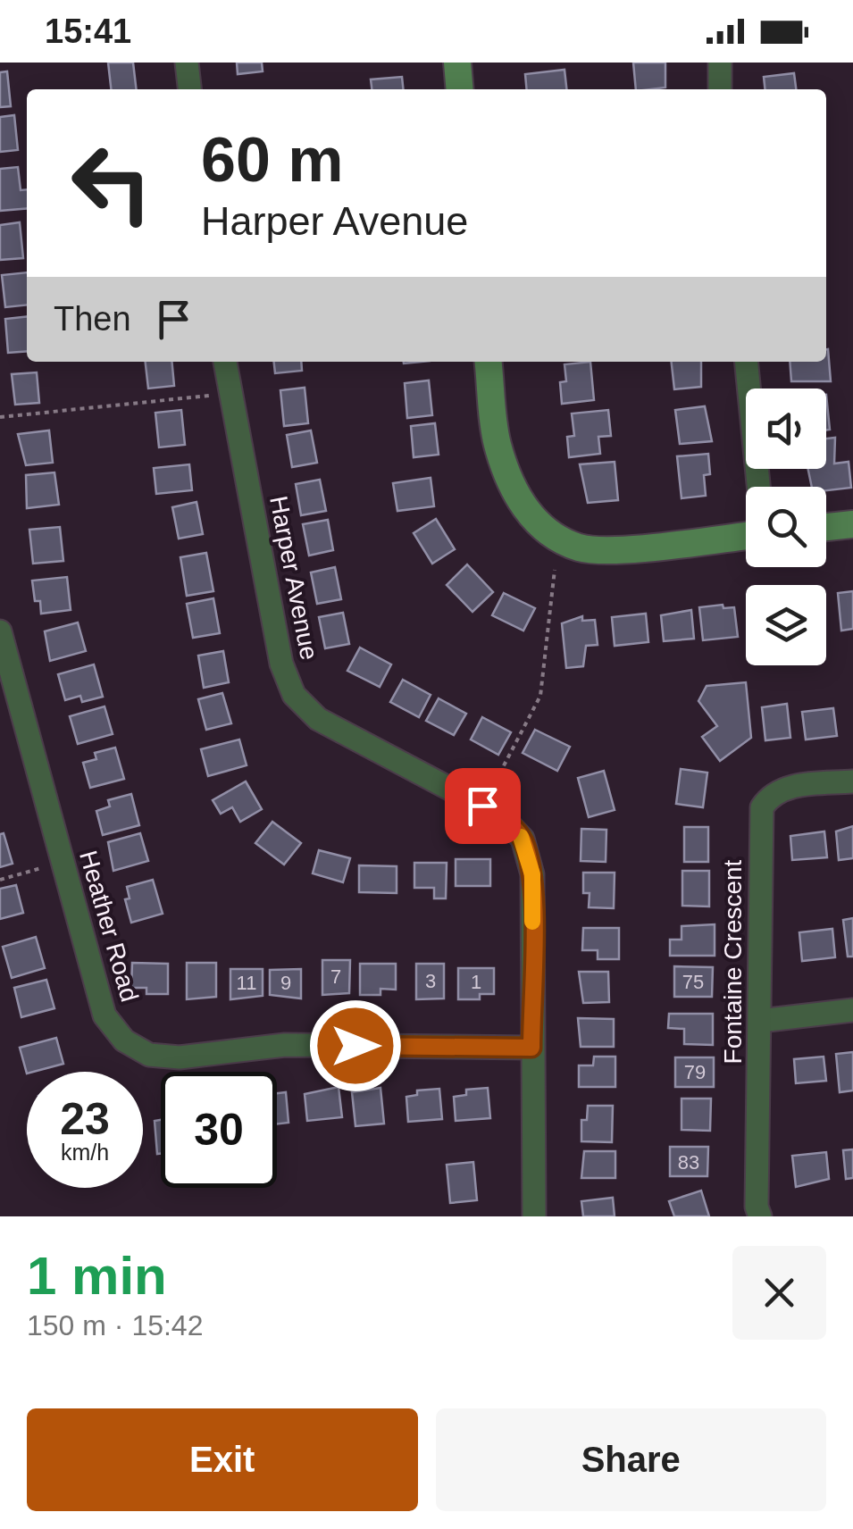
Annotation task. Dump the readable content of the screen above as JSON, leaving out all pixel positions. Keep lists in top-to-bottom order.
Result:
{
  "streets": {
    "street": ["Harper Avenue", "Heather Road", "Fontaine Crescent"]
  },
  "crossings": [
    ["Harper Avenue", "Heather Road"]
  ],
  "house_numbers": [
    "7",
    "3",
    "1",
    "75",
    "11",
    "9",
    "79",
    "83"
  ],
  "page": {
    "status": "15:41",
    "turn": ["60 m", "Harper Avenue"],
    "then": "Then",
    "speed": "23 km/h",
    "limit": "30",
    "heading": ["1 min", "150 m · 15:42"],
    "buttons": ["Exit", "Share"]
  }
}
